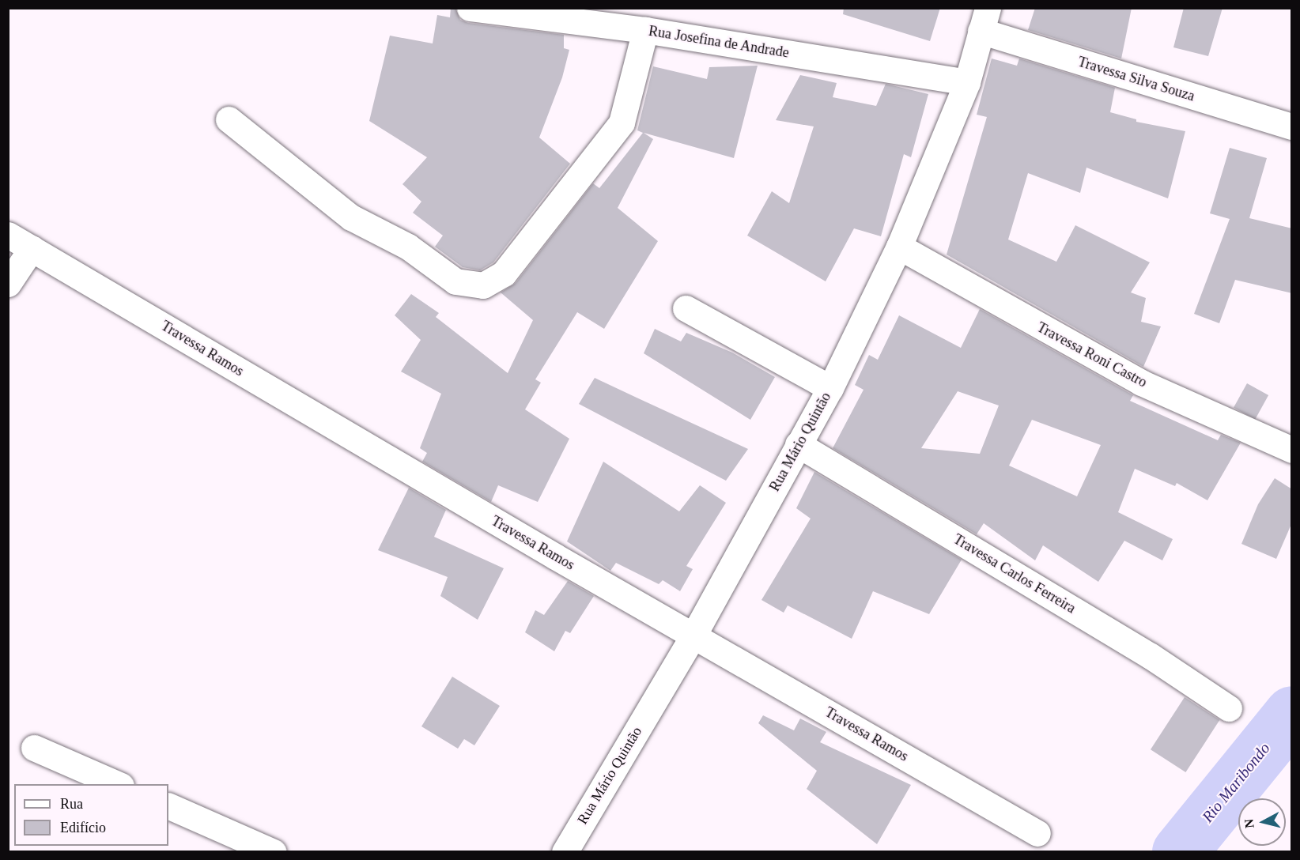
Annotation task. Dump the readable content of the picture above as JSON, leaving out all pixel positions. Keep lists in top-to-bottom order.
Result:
{
  "streets": {
    "street": [
      "Rua Josefina de Andrade",
      "Travessa Silva Souza",
      "Travessa Ramos",
      "Travessa Roni Castro",
      "Rua Mário Quintão",
      "Travessa Carlos Ferreira"
    ]
  },
  "crossings": [
    ["Rua Josefina de Andrade", "Rua Mário Quintão"],
    ["Travessa Silva Souza", "Rua Mário Quintão"],
    ["Travessa Ramos", "Rua Mário Quintão"],
    ["Travessa Roni Castro", "Rua Mário Quintão"],
    ["Rua Mário Quintão", "Travessa Carlos Ferreira"]
  ],
  "water": ["Rio Maribondo"],
  "legend": ["Rua", "Edifício"],
  "north": "left"
}
